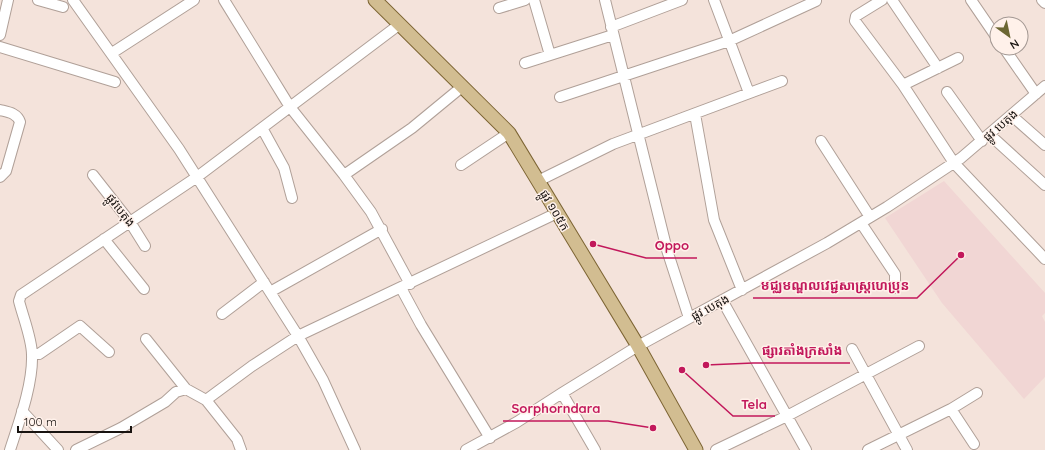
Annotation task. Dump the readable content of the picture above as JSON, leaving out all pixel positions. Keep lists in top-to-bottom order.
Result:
{
  "streets": {
    "main road": ["ផ្លូវ ១០៥ក"],
    "street": ["ផ្លូវ បេតុង", "ផ្លូវបេតុង"]
  },
  "crossings": [
    ["ផ្លូវ បេតុង", "ផ្លូវ ១០៥ក"]
  ],
  "places": [
    "Oppo",
    "មជ្ឈមណ្ឌលវេជ្ជសាស្ត្រហេប្រុន",
    "ផ្សារតាំងក្រសាំង",
    "Tela",
    "Sorphorndara"
  ],
  "scale_bar": "100 m",
  "north": "bottom right"
}
